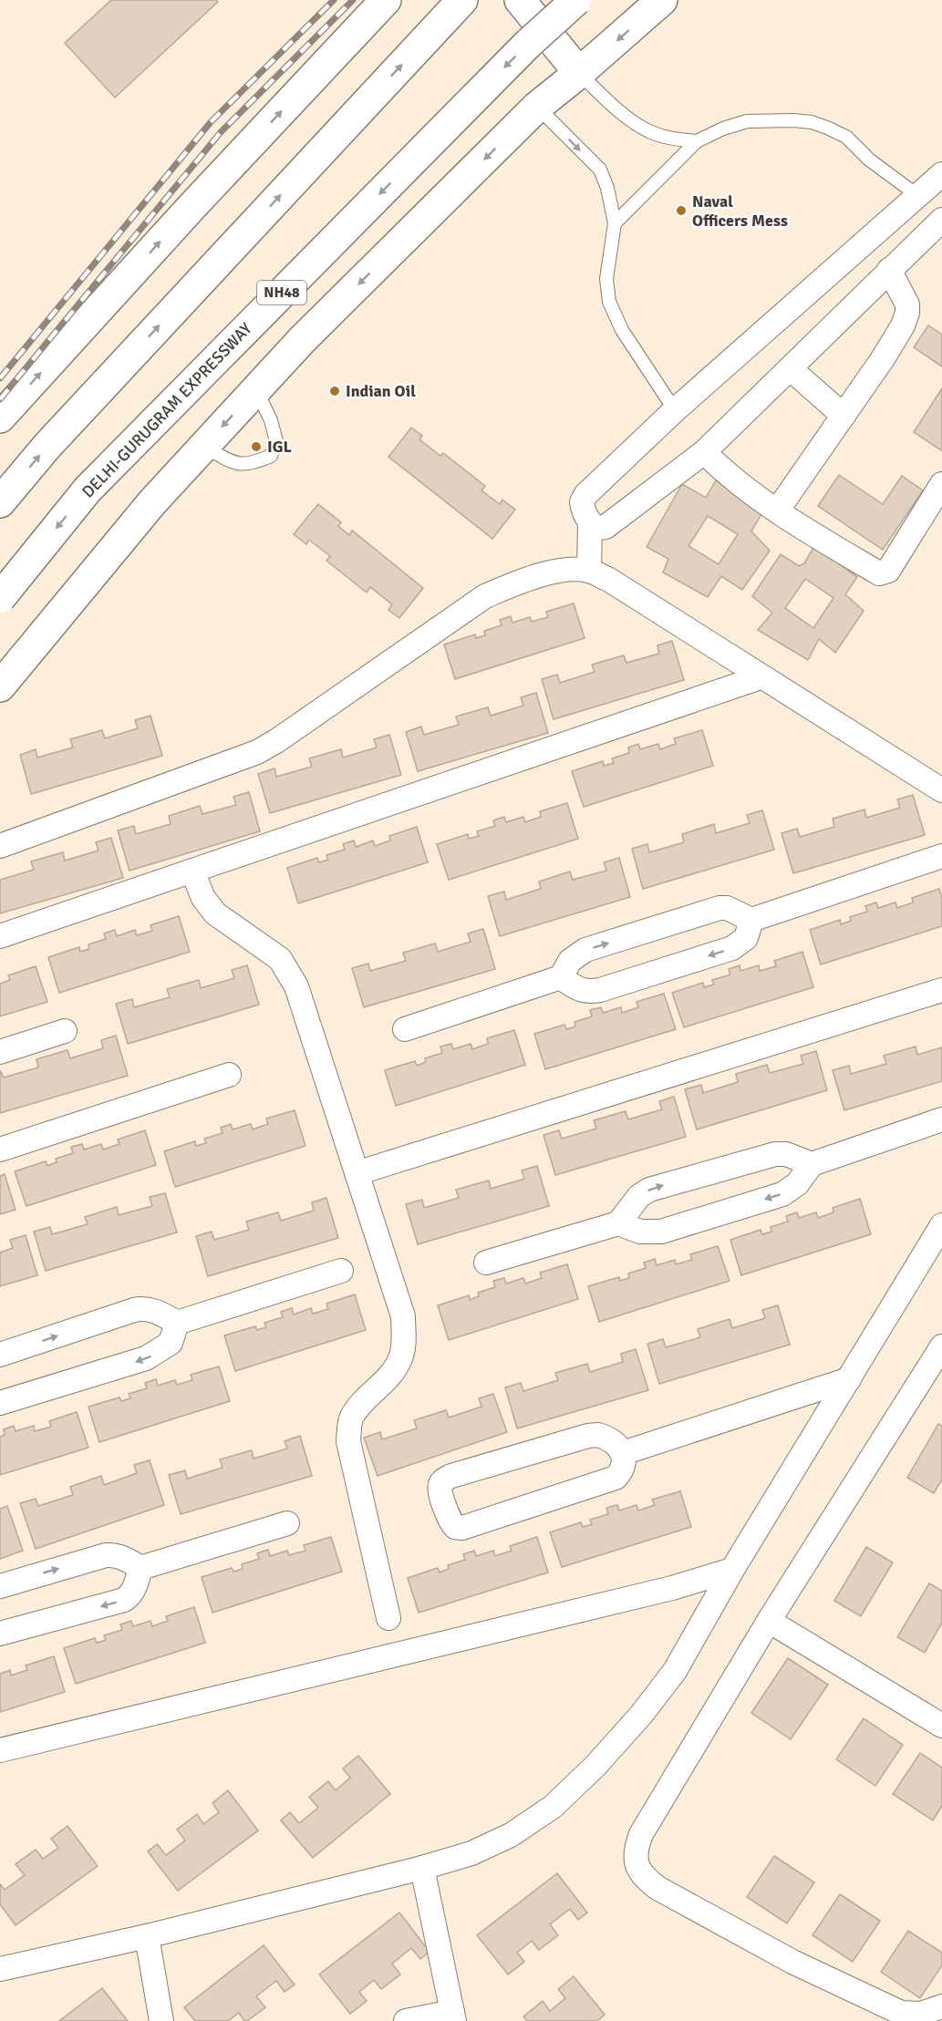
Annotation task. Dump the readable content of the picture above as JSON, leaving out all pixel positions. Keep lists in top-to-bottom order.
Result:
{
  "streets": {
    "main road": ["NH48", "DELHI-GURUGRAM EXPRESSWAY"]
  },
  "places": ["Naval Officers Mess", "Indian Oil", "IGL"]
}
